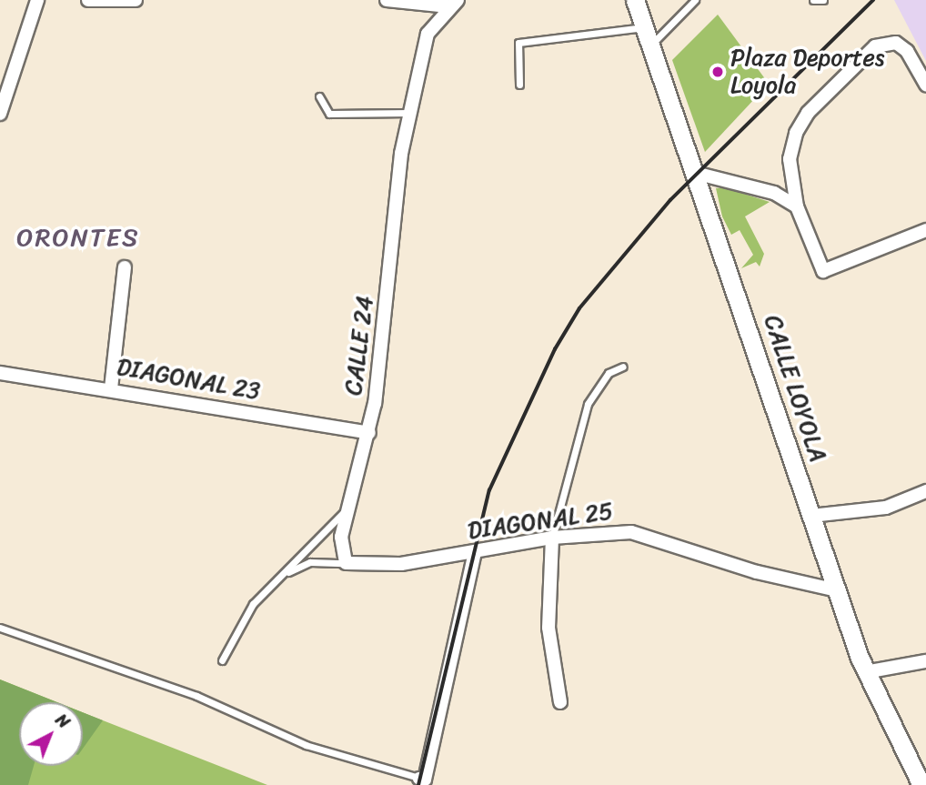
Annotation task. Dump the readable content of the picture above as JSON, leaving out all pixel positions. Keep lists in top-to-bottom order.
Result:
{
  "streets": {
    "main road": ["CALLE LOYOLA"],
    "street": ["CALLE 24", "DIAGONAL 23", "DIAGONAL 25"]
  },
  "crossings": [
    ["CALLE 24", "DIAGONAL 23"],
    ["CALLE 24", "DIAGONAL 25"],
    ["CALLE LOYOLA", "DIAGONAL 25"]
  ],
  "districts": ["ORONTES"],
  "places": ["Plaza Deportes Loyola"],
  "north": "top right"
}
